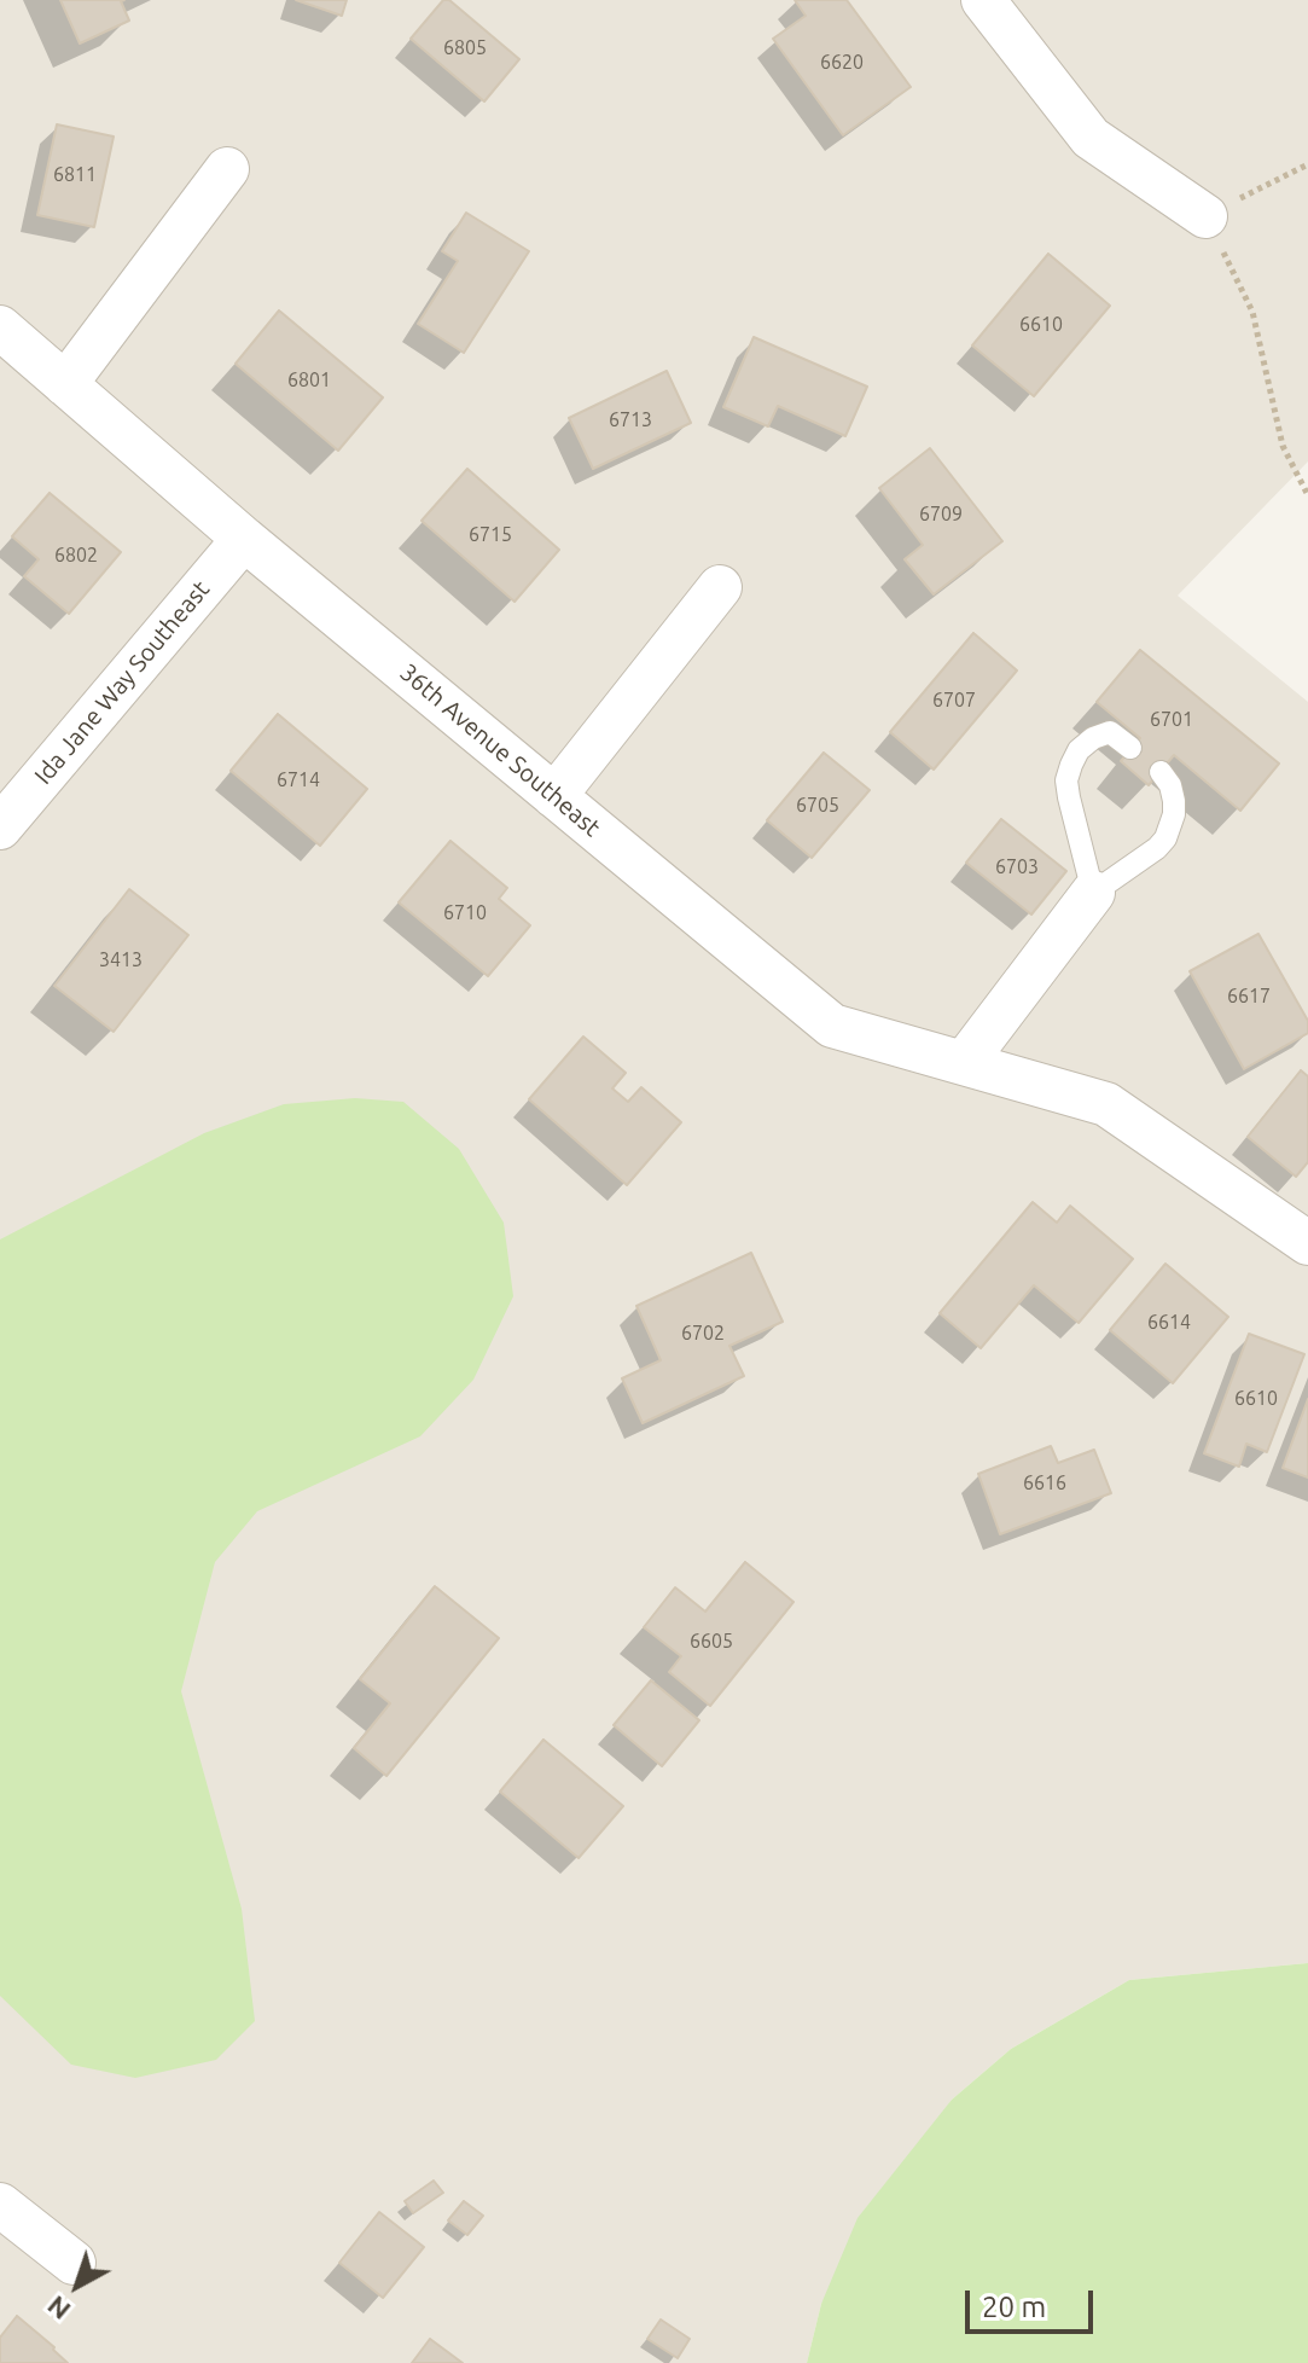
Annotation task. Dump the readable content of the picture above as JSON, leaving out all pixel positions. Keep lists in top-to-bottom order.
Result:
{
  "streets": {
    "street": ["Ida Jane Way Southeast", "36th Avenue Southeast"]
  },
  "crossings": [
    ["Ida Jane Way Southeast", "36th Avenue Southeast"]
  ],
  "house_numbers": [
    "6805",
    "6620",
    "6811",
    "6610",
    "6801",
    "6713",
    "6709",
    "6715",
    "6802",
    "6707",
    "6701",
    "6714",
    "6705",
    "6703",
    "6710",
    "3413",
    "6617",
    "6614",
    "6702",
    "6610",
    "6616",
    "6605"
  ],
  "scale_bar": "20 m",
  "north": "bottom left"
}
